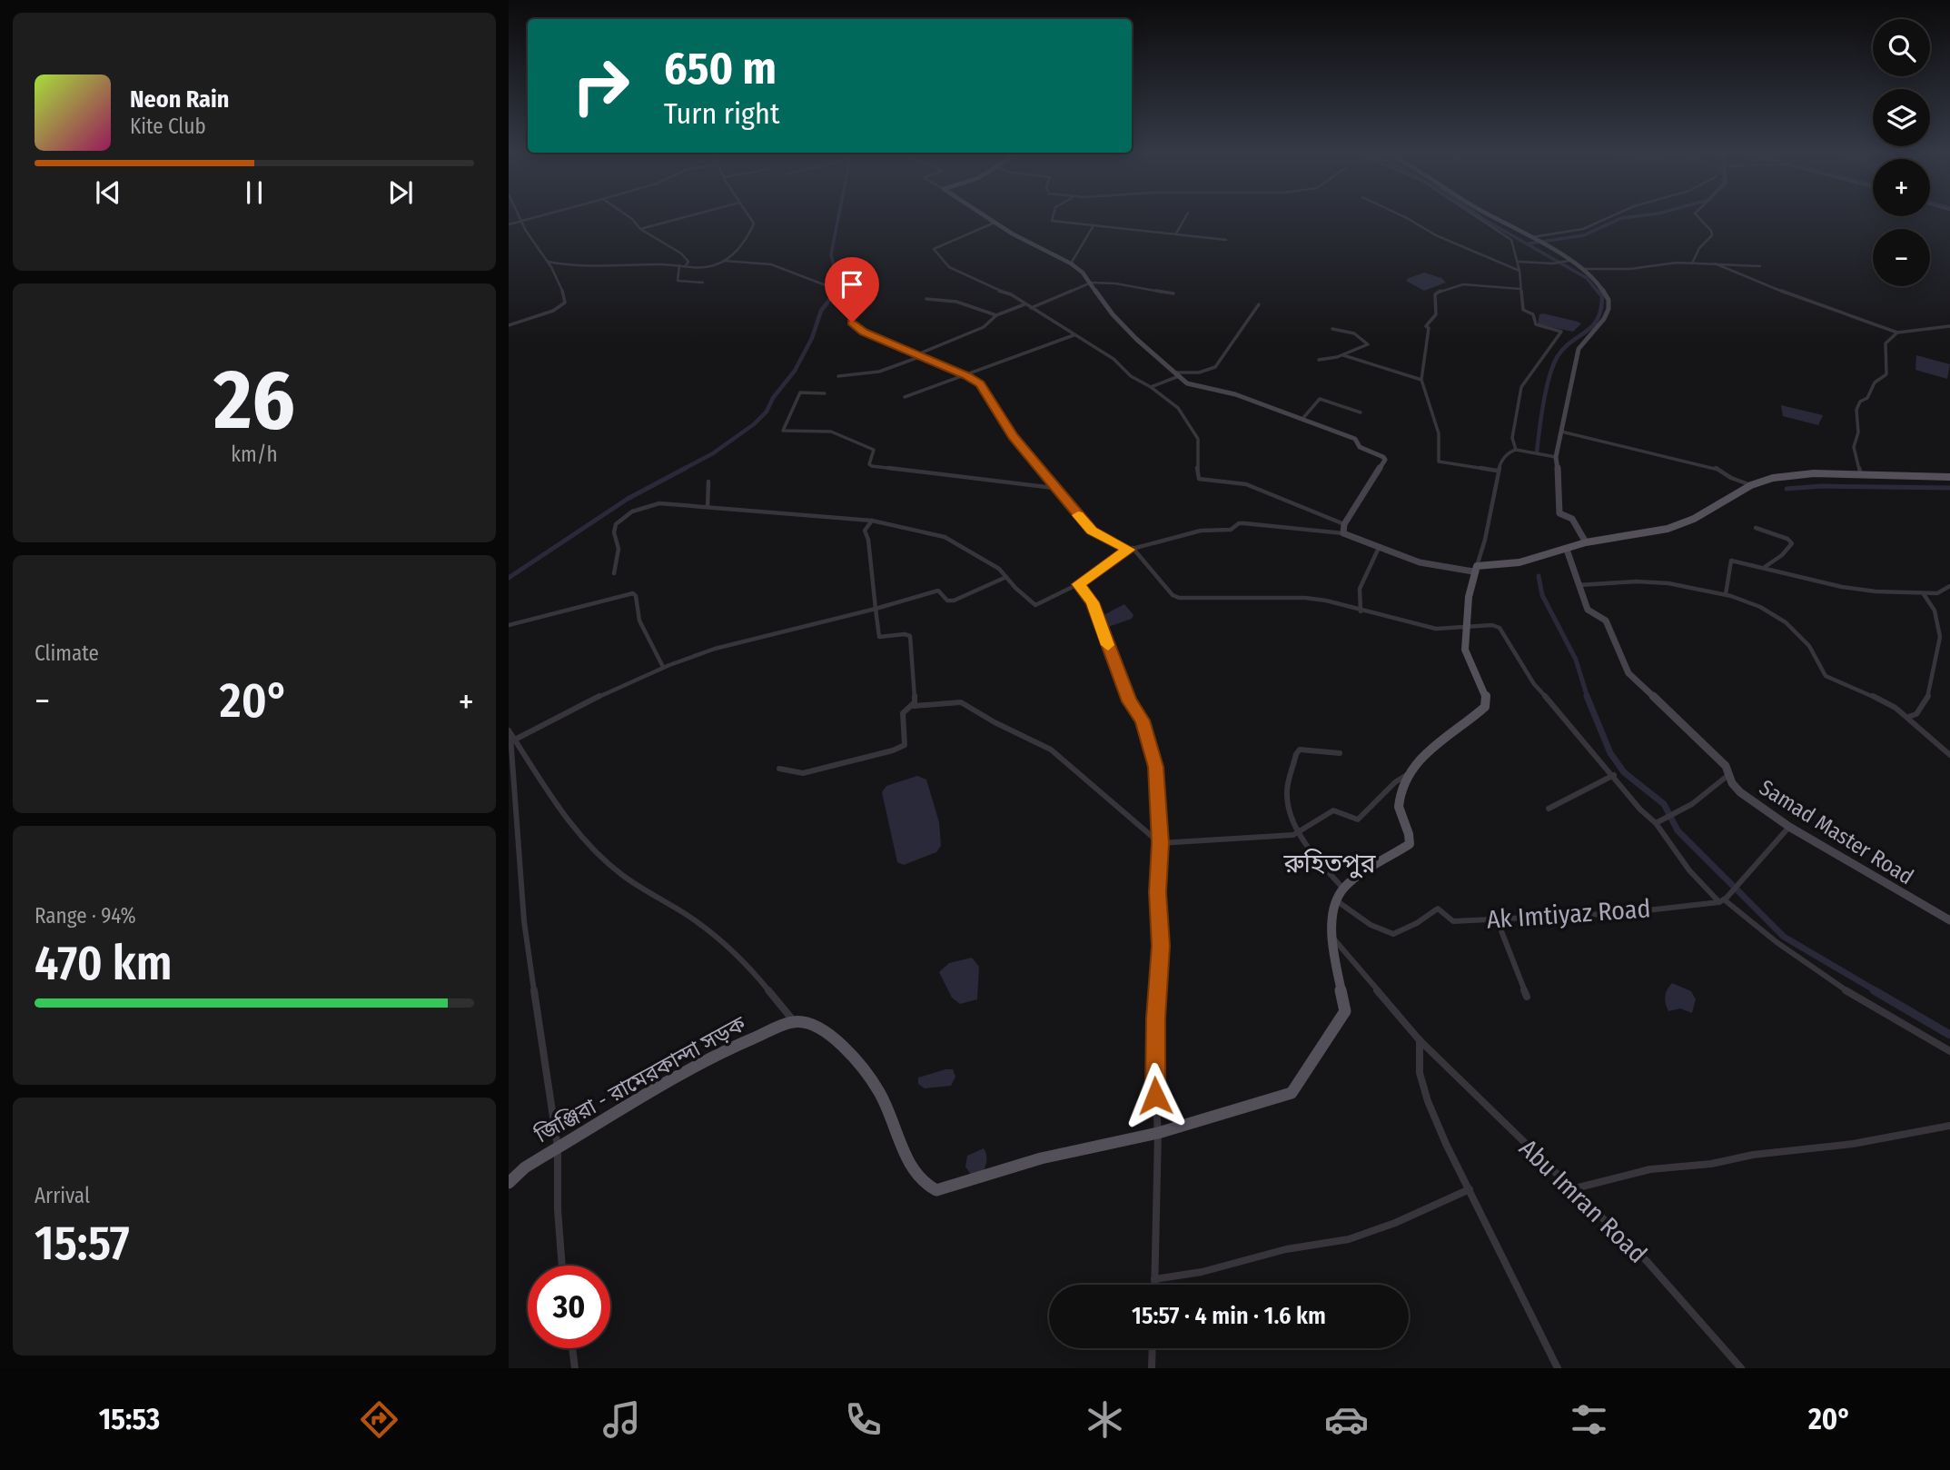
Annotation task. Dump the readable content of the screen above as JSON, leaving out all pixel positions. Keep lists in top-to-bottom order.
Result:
{
  "streets": {
    "main road": ["জিঞ্জিরা - রামেরকান্দা সড়ক"],
    "street": ["Samad Master Road", "Ak Imtiyaz Road", "Abu Imran Road"]
  },
  "districts": ["রুহিতপুর"],
  "page": {
    "map_buttons": ["+", "−"],
    "turn": ["650 m", "Turn right"],
    "song": ["Neon Rain", "Kite Club"],
    "tile": [
      ["26", "km/h"],
      "Climate",
      ["Range · 94%", "470 km"],
      ["Arrival", "15:57"]
    ],
    "heat": ["−", "20°", "+"],
    "limit": "30",
    "trip": "15:57 · 4 min · 1.6 km",
    "tabs": ["15:53", "20°"]
  }
}
